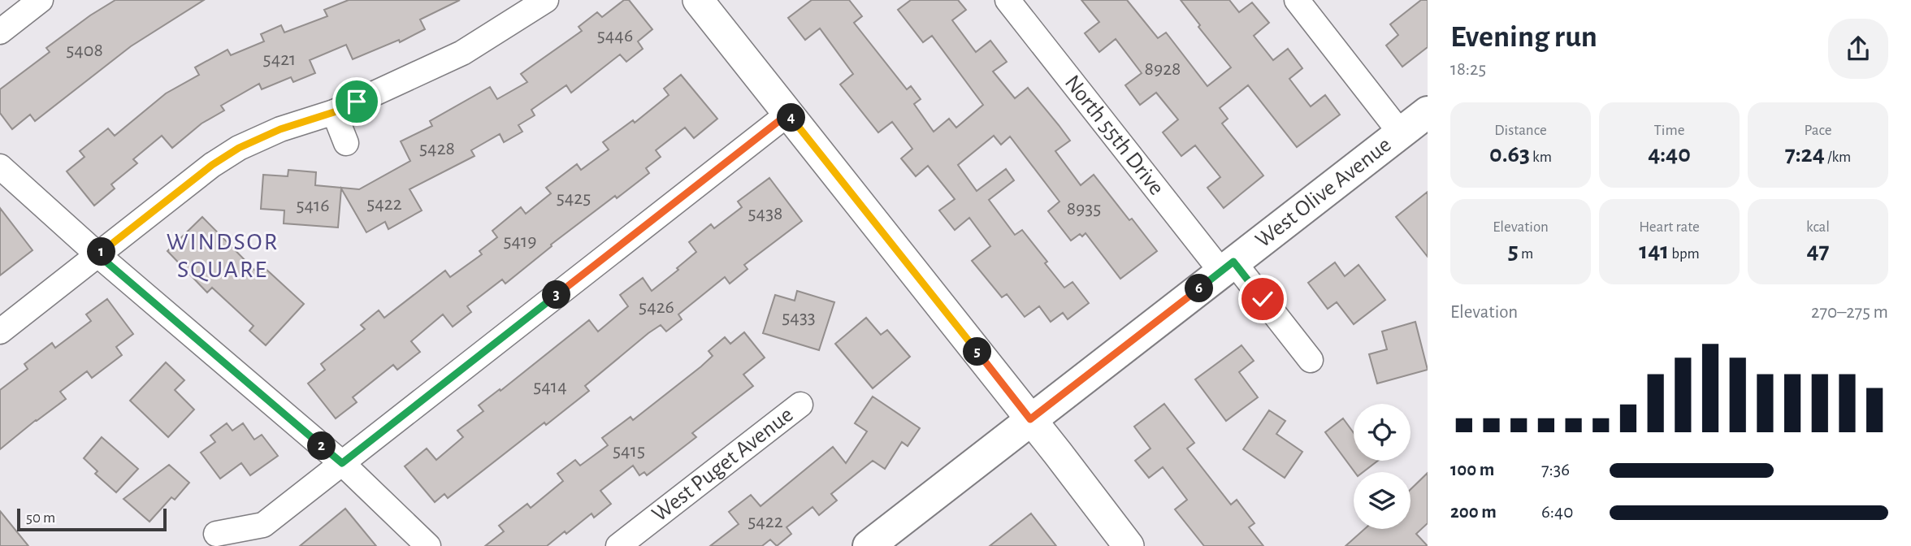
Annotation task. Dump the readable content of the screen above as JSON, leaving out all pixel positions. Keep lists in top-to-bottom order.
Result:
{
  "streets": {
    "main road": ["West Olive Avenue"],
    "street": ["North 55th Drive", "West Puget Avenue"]
  },
  "crossings": [
    ["North 55th Drive", "West Olive Avenue"]
  ],
  "districts": ["WINDSOR SQUARE"],
  "house_numbers": [
    "5446",
    "5408",
    "5421",
    "8928",
    "5428",
    "5425",
    "5422",
    "5416",
    "8935",
    "5438",
    "5419",
    "5426",
    "5433",
    "5414",
    "5415",
    "5422"
  ],
  "scale_bar": "50 m",
  "page": {
    "heading": ["Evening run", "18:25"],
    "stats": [
      ["Distance", "0.63 km"],
      ["Time", "4:40"],
      ["Pace", "7:24 /km"],
      ["Elevation", "5 m"],
      ["Heart rate", "141 bpm"],
      ["kcal", "47"]
    ],
    "pins": [
      "4",
      "1",
      "6",
      "3",
      "5",
      "2"
    ],
    "chart": ["Elevation", "270–275 m"],
    "list": [
      {
        "name": "100 m",
        "note": "7:36"
      },
      {
        "name": "200 m",
        "note": "6:40"
      }
    ],
    "scale": "50 m"
  }
}
